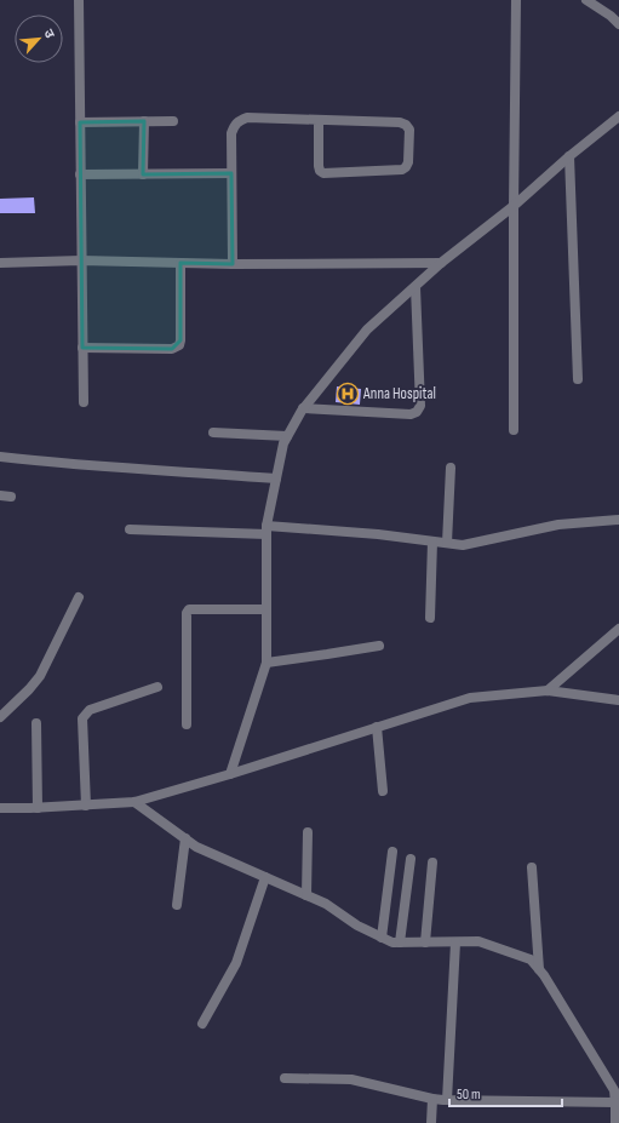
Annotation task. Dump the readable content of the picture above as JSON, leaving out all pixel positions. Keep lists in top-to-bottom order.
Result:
{
  "places": {
    "hospital": ["Anna Hospital"]
  },
  "scale_bar": "50 m",
  "north": "top right"
}
